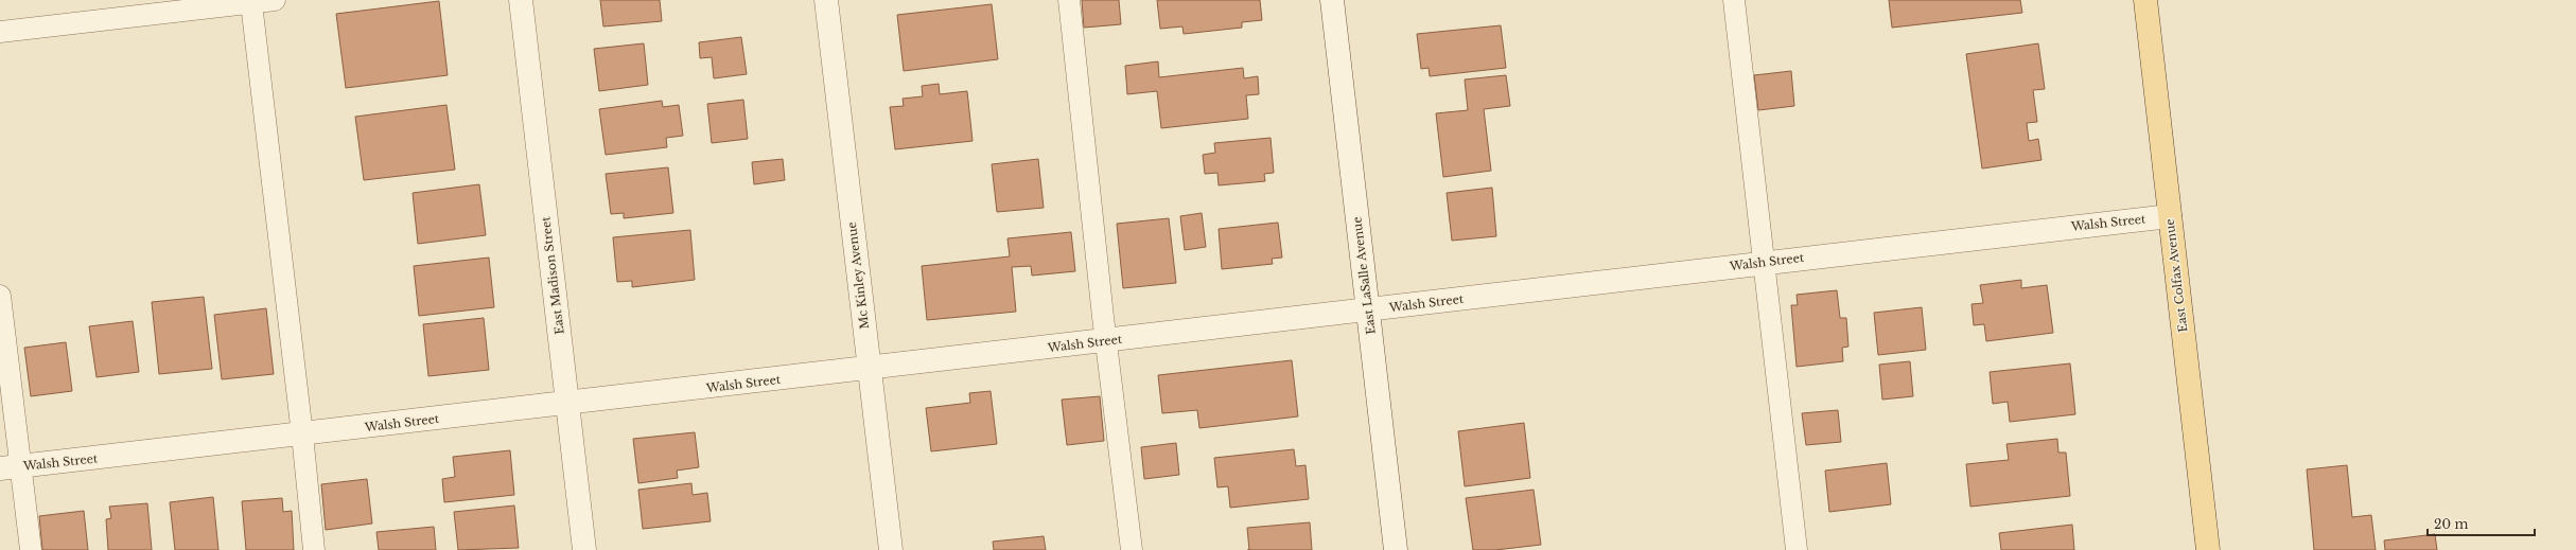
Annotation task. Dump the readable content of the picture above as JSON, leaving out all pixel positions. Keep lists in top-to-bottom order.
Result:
{
  "streets": {
    "main road": ["East Colfax Avenue"],
    "street": [
      "Walsh Street",
      "East Madison Street",
      "Mc Kinley Avenue",
      "East LaSalle Avenue"
    ]
  },
  "crossings": [
    ["Walsh Street", "East Madison Street"],
    ["Walsh Street", "Mc Kinley Avenue"],
    ["Walsh Street", "East LaSalle Avenue"],
    ["Walsh Street", "East Colfax Avenue"]
  ],
  "scale_bar": "20 m"
}
